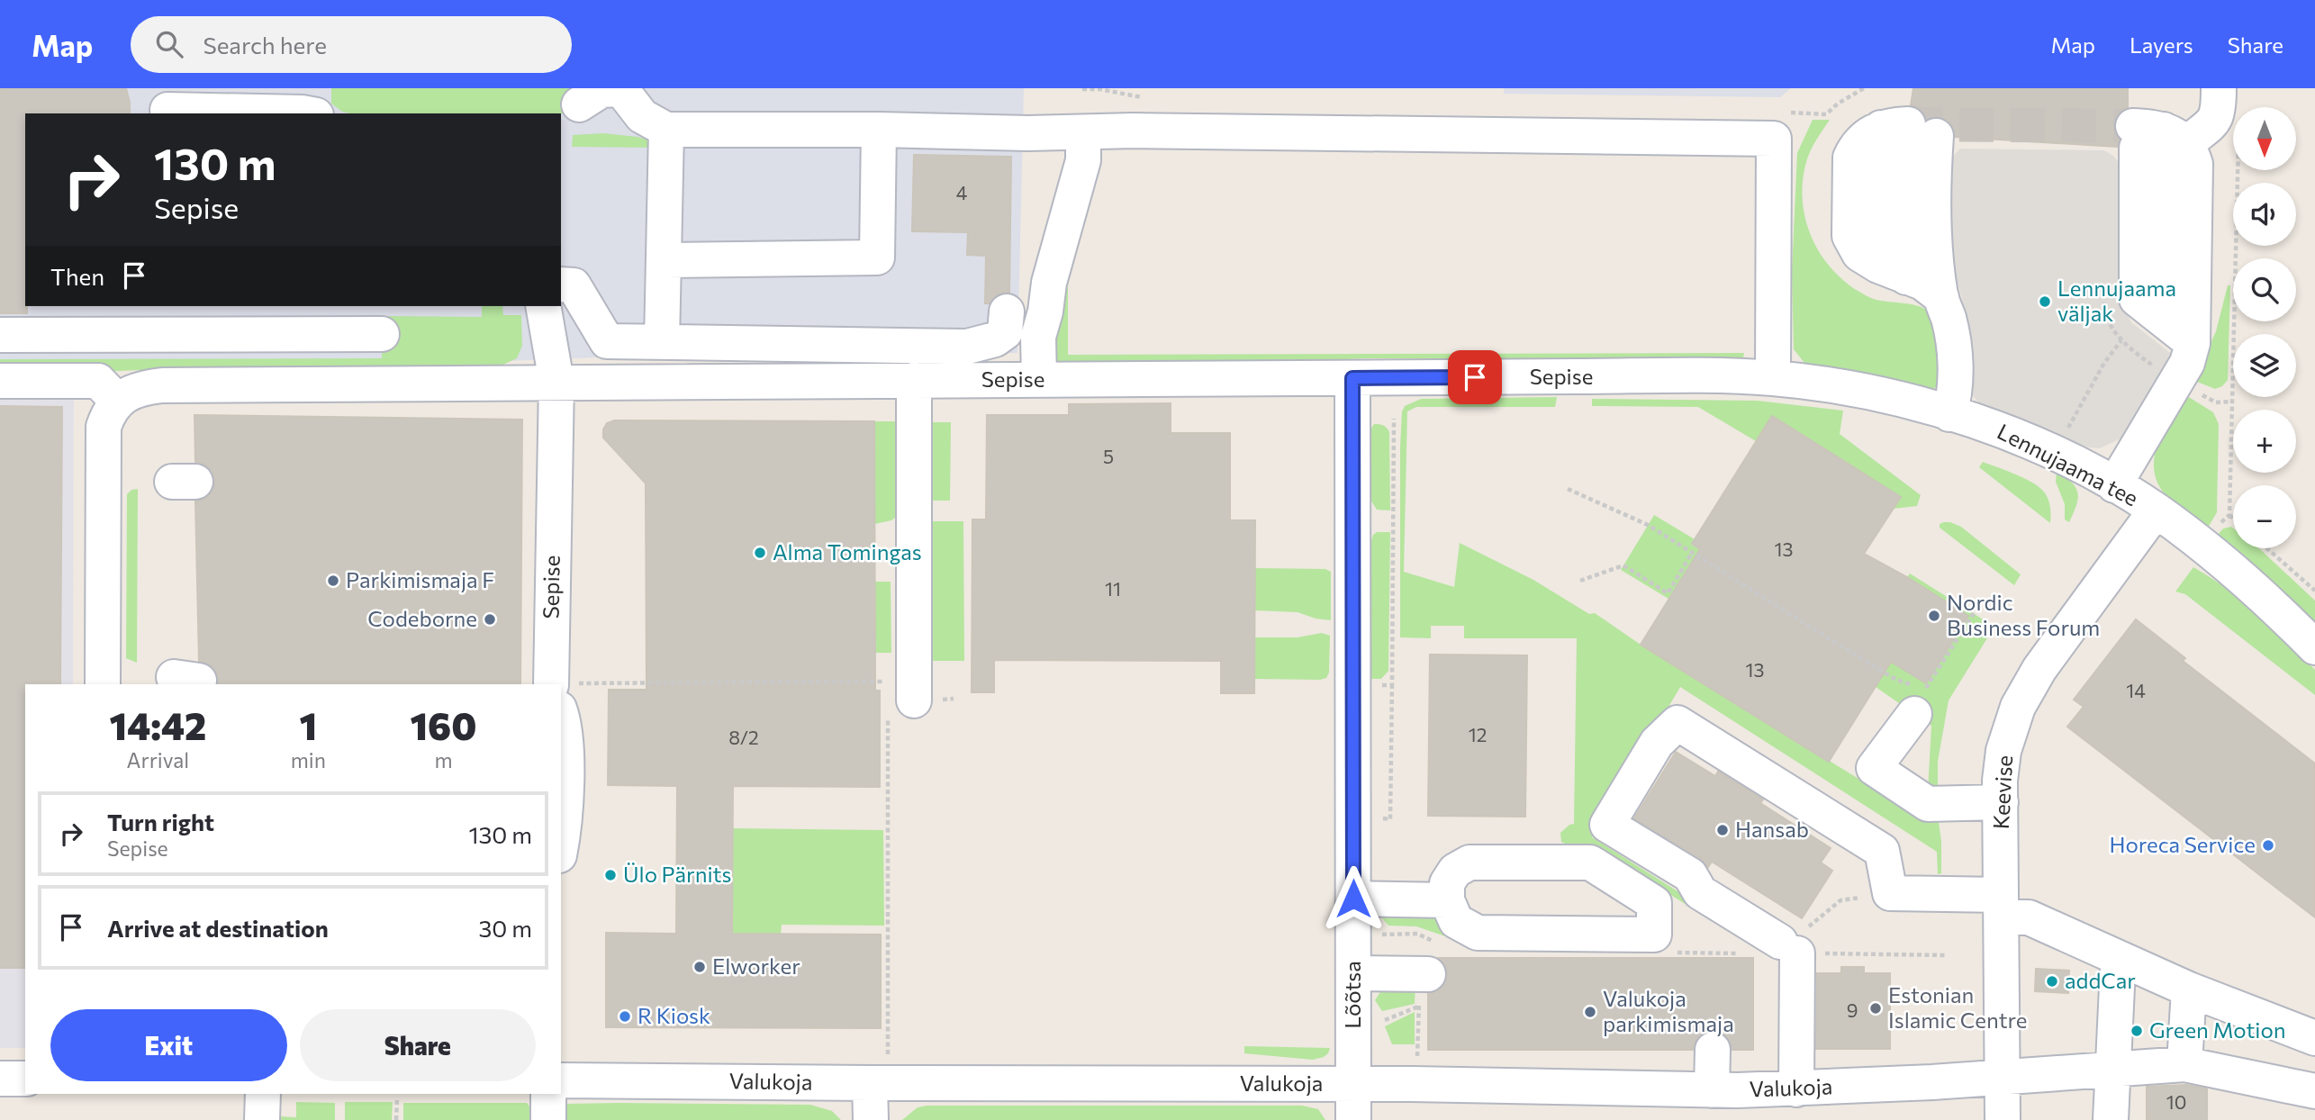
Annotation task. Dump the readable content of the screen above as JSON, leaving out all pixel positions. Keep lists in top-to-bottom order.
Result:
{
  "streets": {
    "street": [
      "Sepise",
      "Lennujaama tee",
      "Keevise",
      "Lõõtsa",
      "Valukoja"
    ]
  },
  "crossings": [
    ["Sepise", "Lennujaama tee"],
    ["Sepise", "Lõõtsa"],
    ["Lennujaama tee", "Keevise"],
    ["Keevise", "Valukoja"],
    ["Lõõtsa", "Valukoja"]
  ],
  "places": [
    "Lennujaama väljak",
    "Alma Tomingas",
    "Parkimismaja F",
    "Nordic Business Forum",
    "Codeborne",
    "Hansab",
    "Horeca Service",
    "Ülo Pärnits",
    "Elworker",
    "addCar",
    "Estonian Islamic Centre",
    "Valukoja parkimismaja",
    "R Kiosk",
    "Green Motion"
  ],
  "house_numbers": [
    "4",
    "5",
    "13",
    "11",
    "13",
    "14",
    "12",
    "8/2",
    "9",
    "10"
  ],
  "north": "bottom",
  "page": {
    "header": "Map",
    "search": "Search here",
    "nav": ["Map", "Layers", "Share"],
    "map_buttons": ["+", "−"],
    "turn": ["130 m", "Sepise"],
    "then": "Then",
    "eta": [
      "14:42",
      "Arrival",
      "1",
      "min",
      "160",
      "m"
    ],
    "list": [
      {
        "name": "Turn right",
        "note": "Sepise",
        "value": "130 m"
      },
      {
        "name": "Arrive at destination",
        "value": "30 m"
      }
    ],
    "buttons": ["Exit", "Share"]
  }
}
